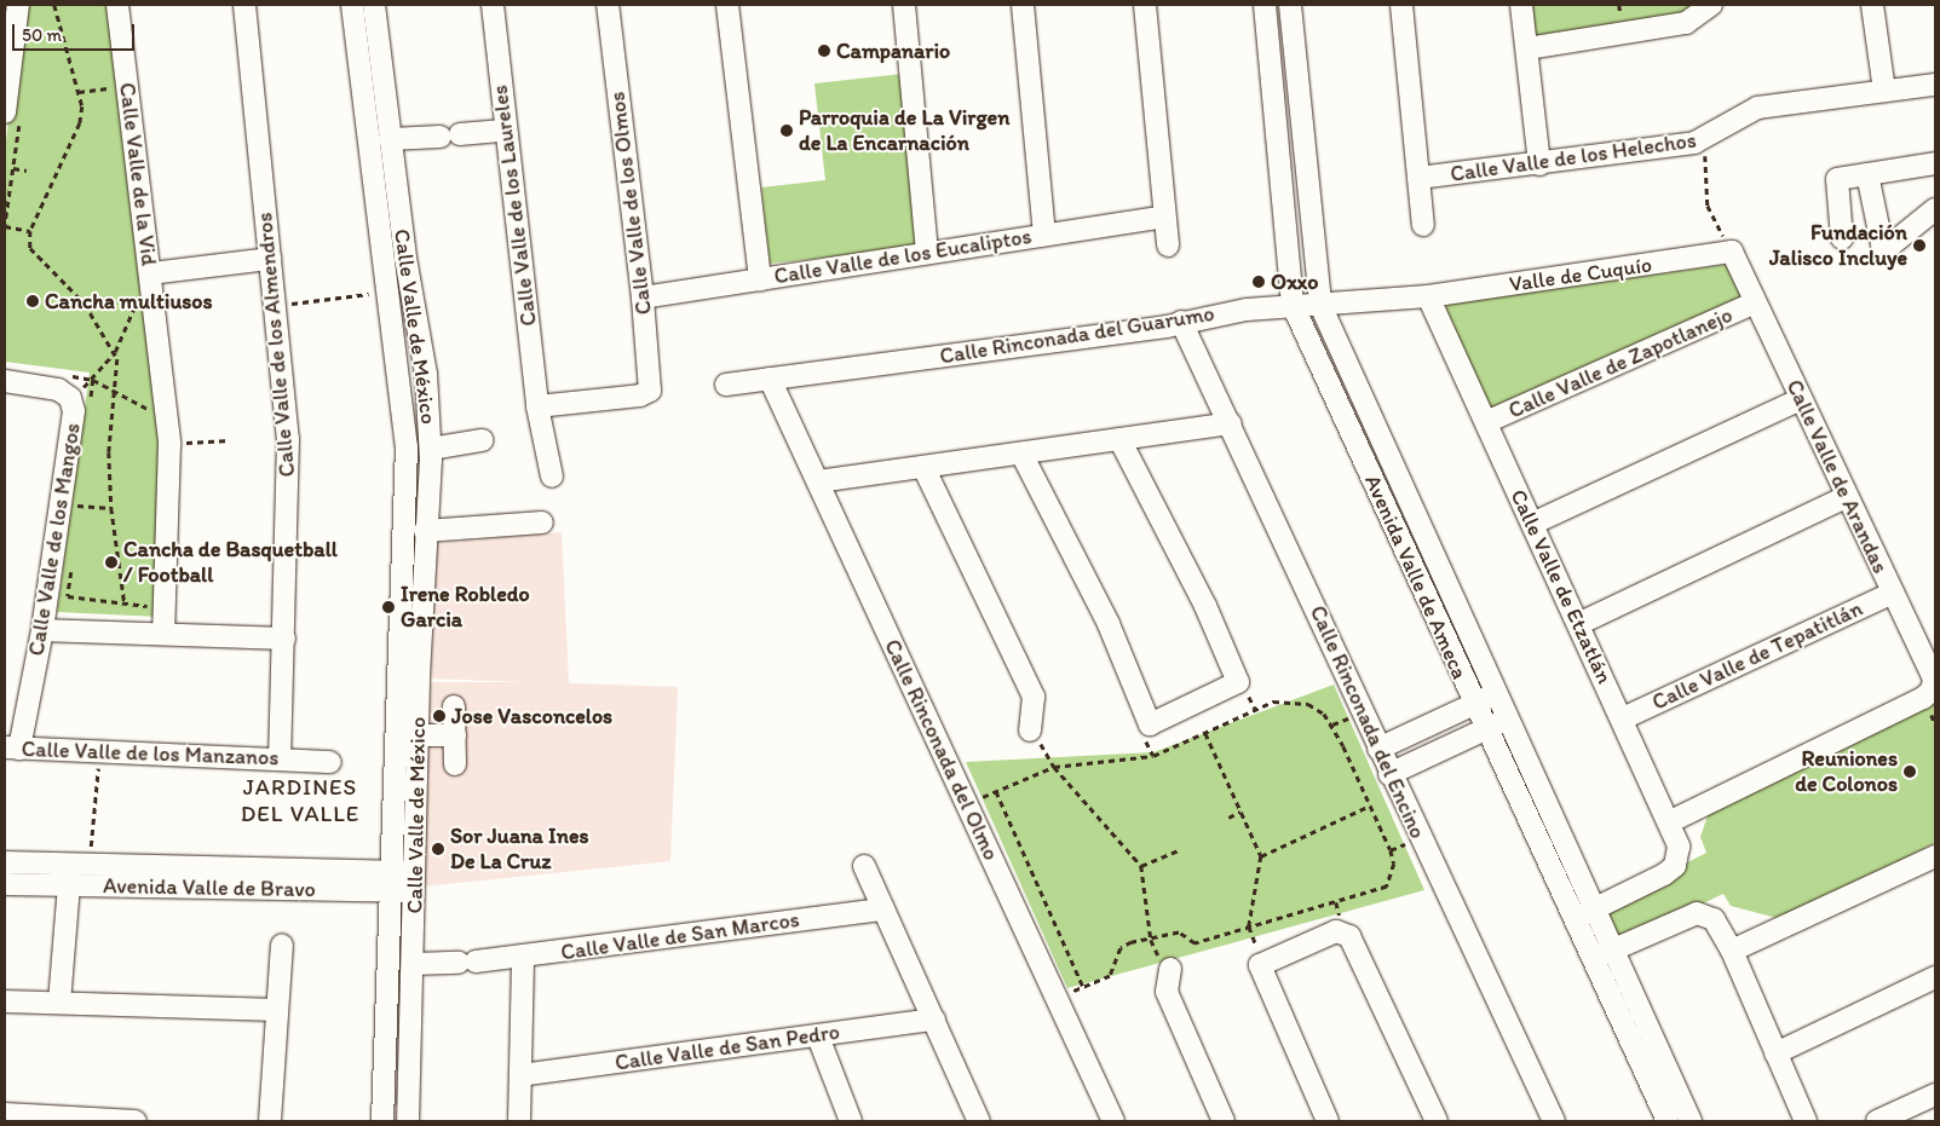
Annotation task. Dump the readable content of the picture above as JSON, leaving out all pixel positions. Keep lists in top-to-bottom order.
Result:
{
  "streets": {
    "street": [
      "Calle Valle de los Helechos",
      "Calle Valle de la Vid",
      "Calle Valle de los Olmos",
      "Calle Valle de los Laureles",
      "Calle Valle de los Eucaliptos",
      "Valle de Cuquío",
      "Calle Valle de México",
      "Calle Rinconada del Guarumo",
      "Calle Valle de los Almendros",
      "Calle Valle de Zapotlanejo",
      "Calle Valle de Arandas",
      "Calle Valle de los Mangos",
      "Avenida Valle de Ameca",
      "Calle Valle de Etzatlán",
      "Calle Valle de Tepatitlán",
      "Calle Rinconada del Encino",
      "Calle Rinconada del Olmo",
      "Calle Valle de los Manzanos",
      "Avenida Valle de Bravo",
      "Calle Valle de San Marcos",
      "Calle Valle de San Pedro"
    ]
  },
  "crossings": [
    ["Calle Valle de los Olmos", "Calle Valle de los Laureles"],
    ["Calle Valle de los Olmos", "Calle Valle de los Eucaliptos"],
    ["Valle de Cuquío", "Calle Rinconada del Guarumo"],
    ["Valle de Cuquío", "Calle Valle de Arandas"],
    ["Valle de Cuquío", "Calle Valle de Etzatlán"],
    ["Calle Valle de México", "Avenida Valle de Bravo"],
    ["Calle Valle de México", "Calle Valle de San Marcos"],
    ["Calle Rinconada del Guarumo", "Avenida Valle de Ameca"],
    ["Calle Rinconada del Guarumo", "Calle Valle de Etzatlán"],
    ["Calle Rinconada del Guarumo", "Calle Rinconada del Encino"],
    ["Calle Rinconada del Guarumo", "Calle Rinconada del Olmo"],
    ["Calle Valle de los Almendros", "Calle Valle de los Manzanos"],
    ["Calle Valle de Zapotlanejo", "Calle Valle de Arandas"],
    ["Calle Valle de Zapotlanejo", "Calle Valle de Etzatlán"],
    ["Calle Valle de Arandas", "Calle Valle de Etzatlán"],
    ["Calle Valle de Arandas", "Calle Valle de Tepatitlán"],
    ["Calle Valle de los Mangos", "Calle Valle de los Manzanos"],
    ["Avenida Valle de Ameca", "Calle Valle de Etzatlán"],
    ["Calle Valle de Etzatlán", "Calle Valle de Tepatitlán"]
  ],
  "districts": ["JARDINES DEL VALLE"],
  "places": [
    "Campanario",
    "Parroquia de La Virgen de La Encarnación",
    "Fundación Jalisco Incluye",
    "Oxxo",
    "Cancha multiusos",
    "Cancha de Basquetball / Football",
    "Irene Robledo Garcia",
    "Jose Vasconcelos",
    "Reuniones de Colonos",
    "Sor Juana Ines De La Cruz"
  ],
  "scale_bar": "50 m"
}
